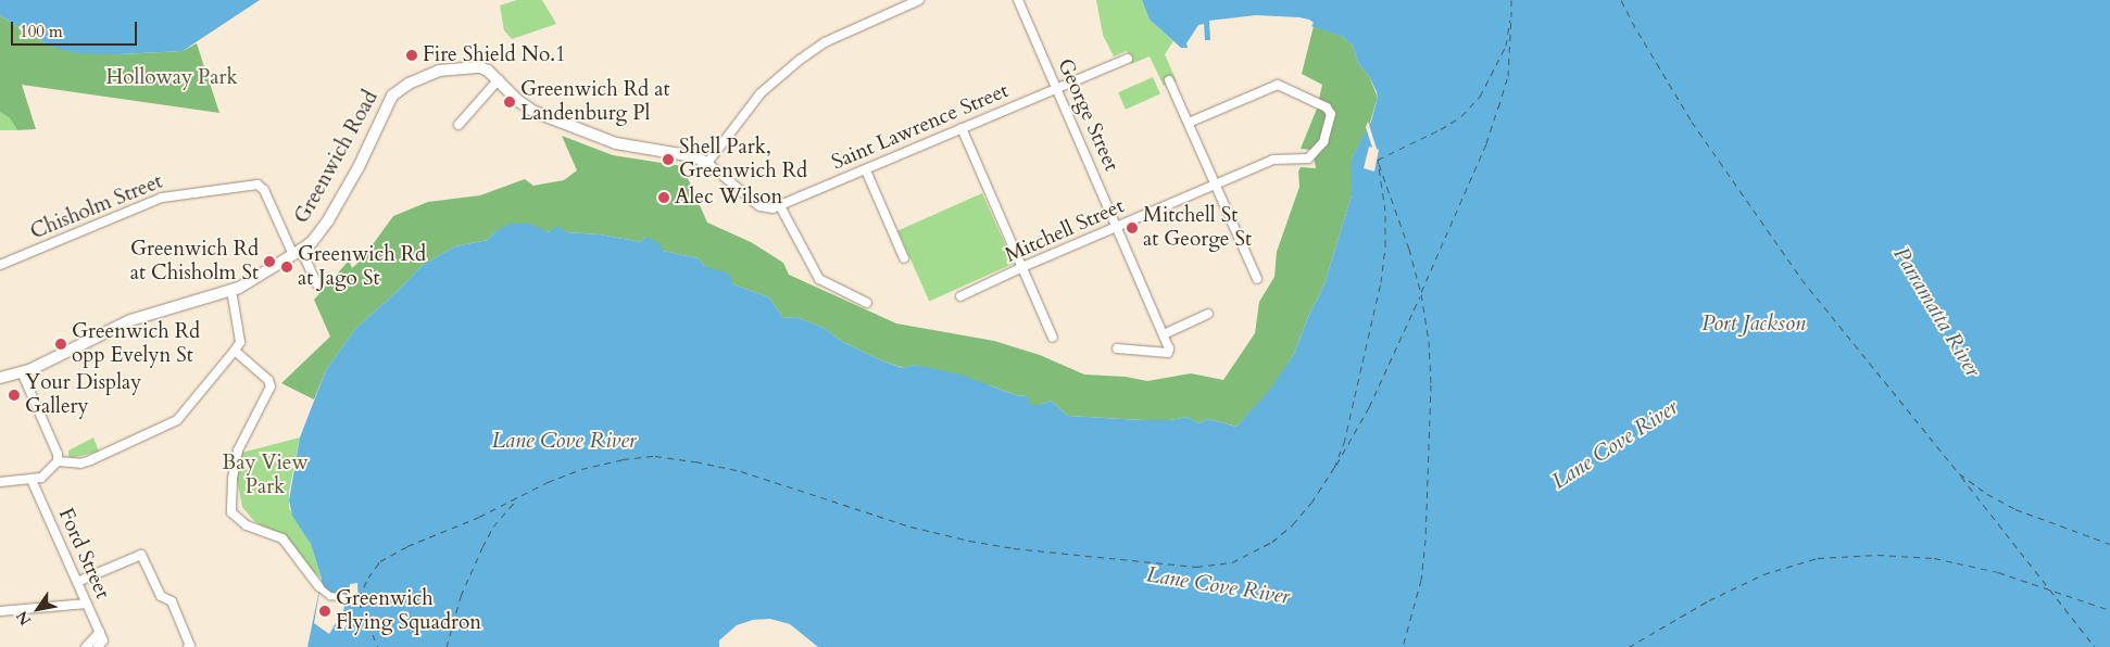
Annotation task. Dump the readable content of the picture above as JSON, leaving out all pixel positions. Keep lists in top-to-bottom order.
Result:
{
  "streets": {
    "street": [
      "George Street",
      "Saint Lawrence Street",
      "Greenwich Road",
      "Chisholm Street",
      "Mitchell Street",
      "Ford Street"
    ]
  },
  "crossings": [
    ["George Street", "Saint Lawrence Street"],
    ["George Street", "Mitchell Street"],
    ["Greenwich Road", "Chisholm Street"]
  ],
  "water": ["Parramatta River", "Port Jackson", "Lane Cove River"],
  "parks": ["Holloway Park", "Bay View Park"],
  "places": [
    "Fire Shield No.1",
    "Greenwich Rd at Landenburg Pl",
    "Shell Park, Greenwich Rd",
    "Alec Wilson",
    "Mitchell St at George St",
    "Greenwich Rd at Chisholm St",
    "Greenwich Rd at Jago St",
    "Greenwich Rd opp Evelyn St",
    "Your Display Gallery",
    "Greenwich Flying Squadron"
  ],
  "scale_bar": "100 m",
  "north": "bottom left"
}
